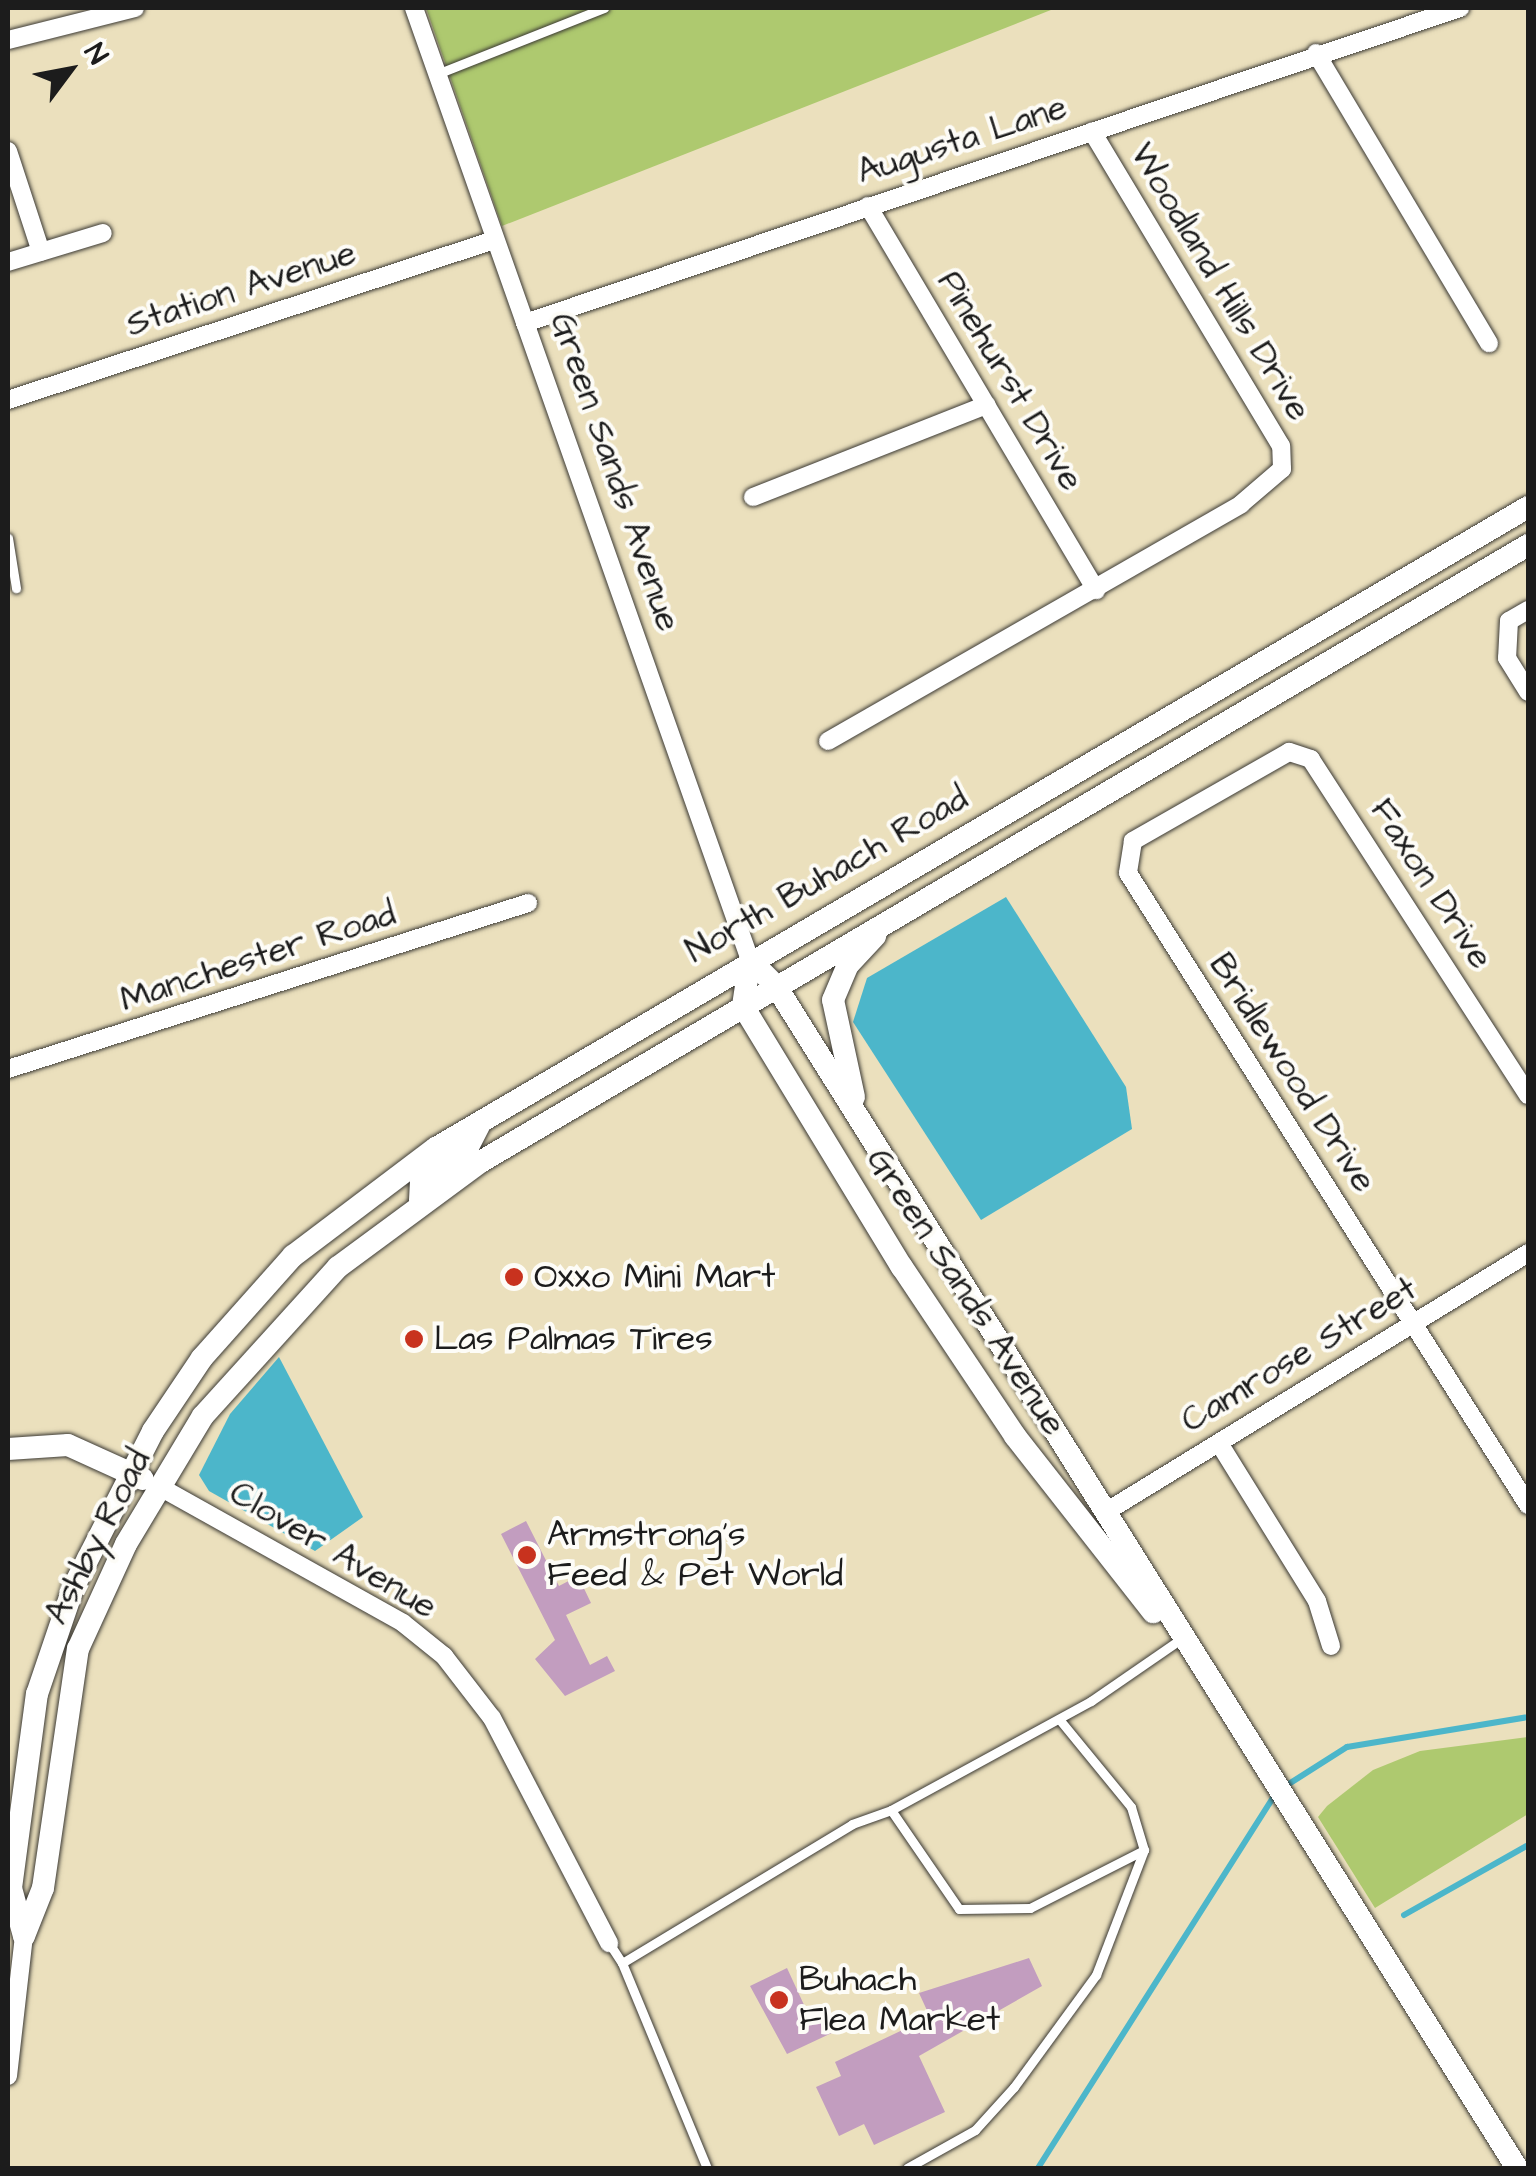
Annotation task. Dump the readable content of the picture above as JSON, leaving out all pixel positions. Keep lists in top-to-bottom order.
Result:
{
  "streets": {
    "main road": ["Green Sands Avenue", "North Buhach Road", "Ashby Road"],
    "street": [
      "Augusta Lane",
      "Woodland Hills Drive",
      "Station Avenue",
      "Pinehurst Drive",
      "Faxon Drive",
      "Manchester Road",
      "Bridlewood Drive",
      "Camrose Street",
      "Clover Avenue"
    ]
  },
  "crossings": [
    ["Augusta Lane", "Woodland Hills Drive"],
    ["Augusta Lane", "Pinehurst Drive"],
    ["Augusta Lane", "Green Sands Avenue"],
    ["Woodland Hills Drive", "Pinehurst Drive"],
    ["Station Avenue", "Green Sands Avenue"],
    ["Green Sands Avenue", "North Buhach Road"],
    ["Green Sands Avenue", "Camrose Street"],
    ["North Buhach Road", "Ashby Road"],
    ["Faxon Drive", "Bridlewood Drive"],
    ["Bridlewood Drive", "Camrose Street"],
    ["Ashby Road", "Clover Avenue"]
  ],
  "places": [
    "Oxxo Mini Mart",
    "Las Palmas Tires",
    "Armstrong's Feed & Pet World",
    "Buhach Flea Market"
  ],
  "north": "top right"
}
